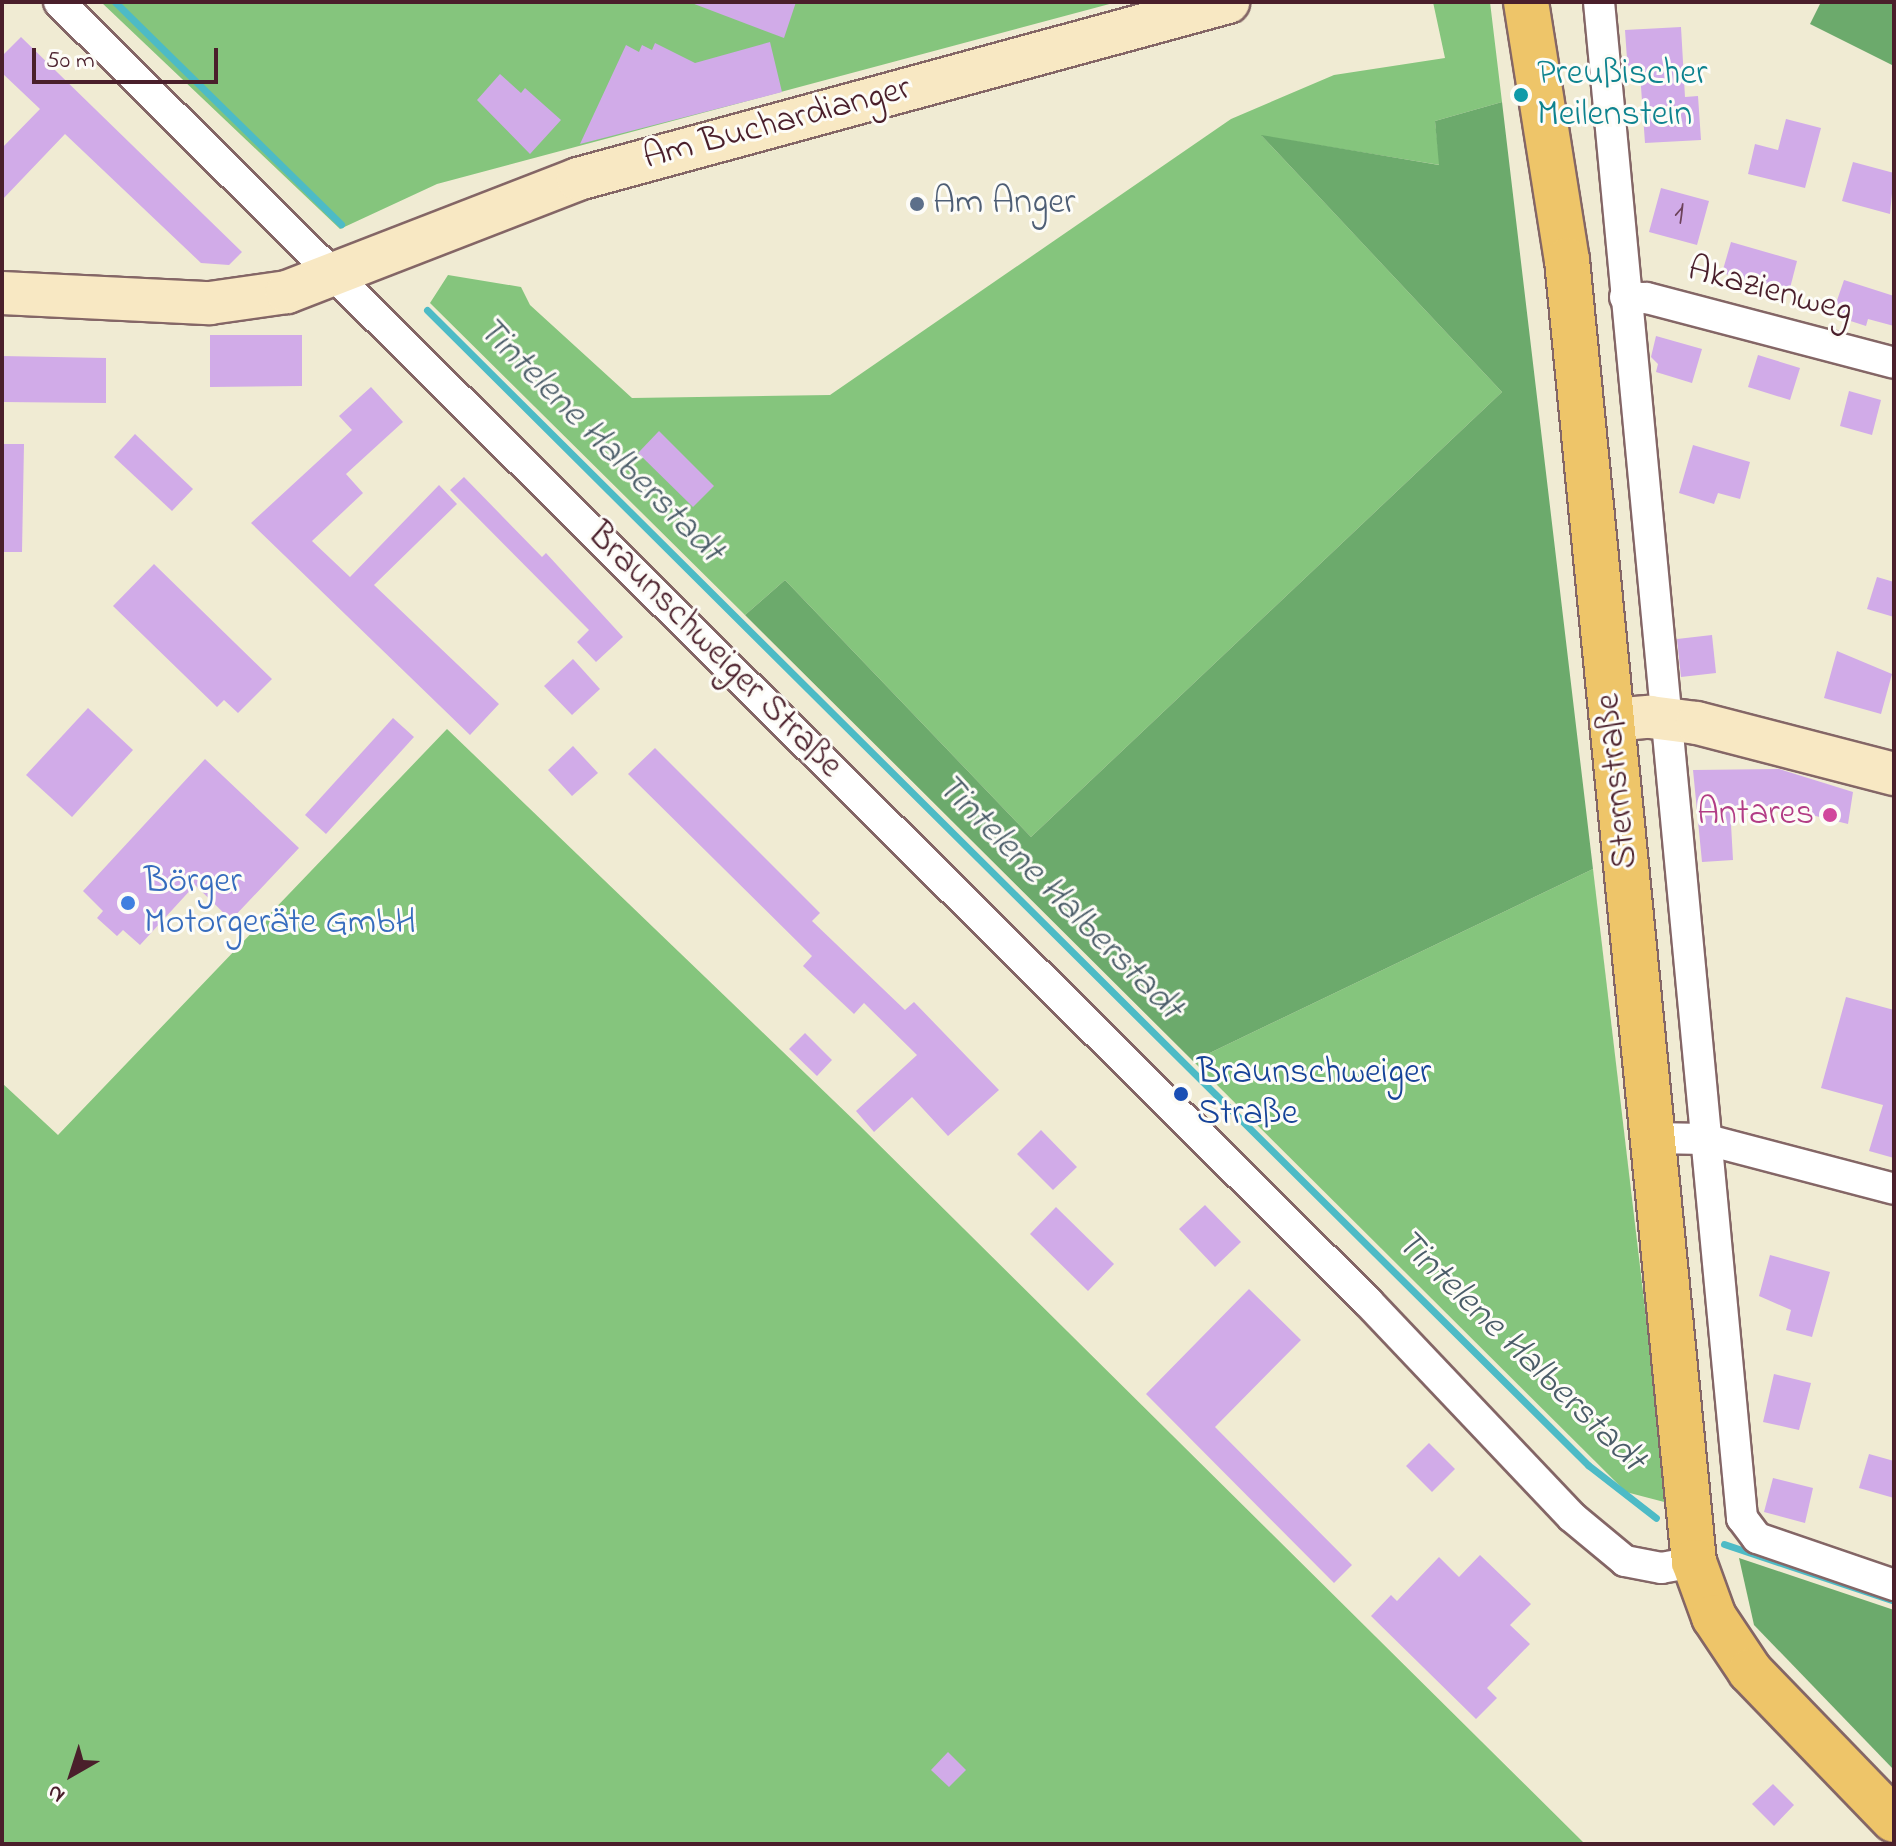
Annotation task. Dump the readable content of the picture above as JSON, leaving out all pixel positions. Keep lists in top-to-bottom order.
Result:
{
  "streets": {
    "main road": ["Am Buchardianger", "Sternstraße"],
    "street": ["Akazienweg", "Braunschweiger Straße"]
  },
  "crossings": [
    ["Am Buchardianger", "Braunschweiger Straße"],
    ["Akazienweg", "Sternstraße"],
    ["Braunschweiger Straße", "Sternstraße"]
  ],
  "water": ["Tintelene Halberstadt"],
  "places": [
    "Preußischer Meilenstein",
    "Am Anger",
    "Antares",
    "Börger Motorgeräte GmbH",
    "Braunschweiger Straße"
  ],
  "house_numbers": ["1"],
  "scale_bar": "50 m",
  "north": "bottom left"
}
